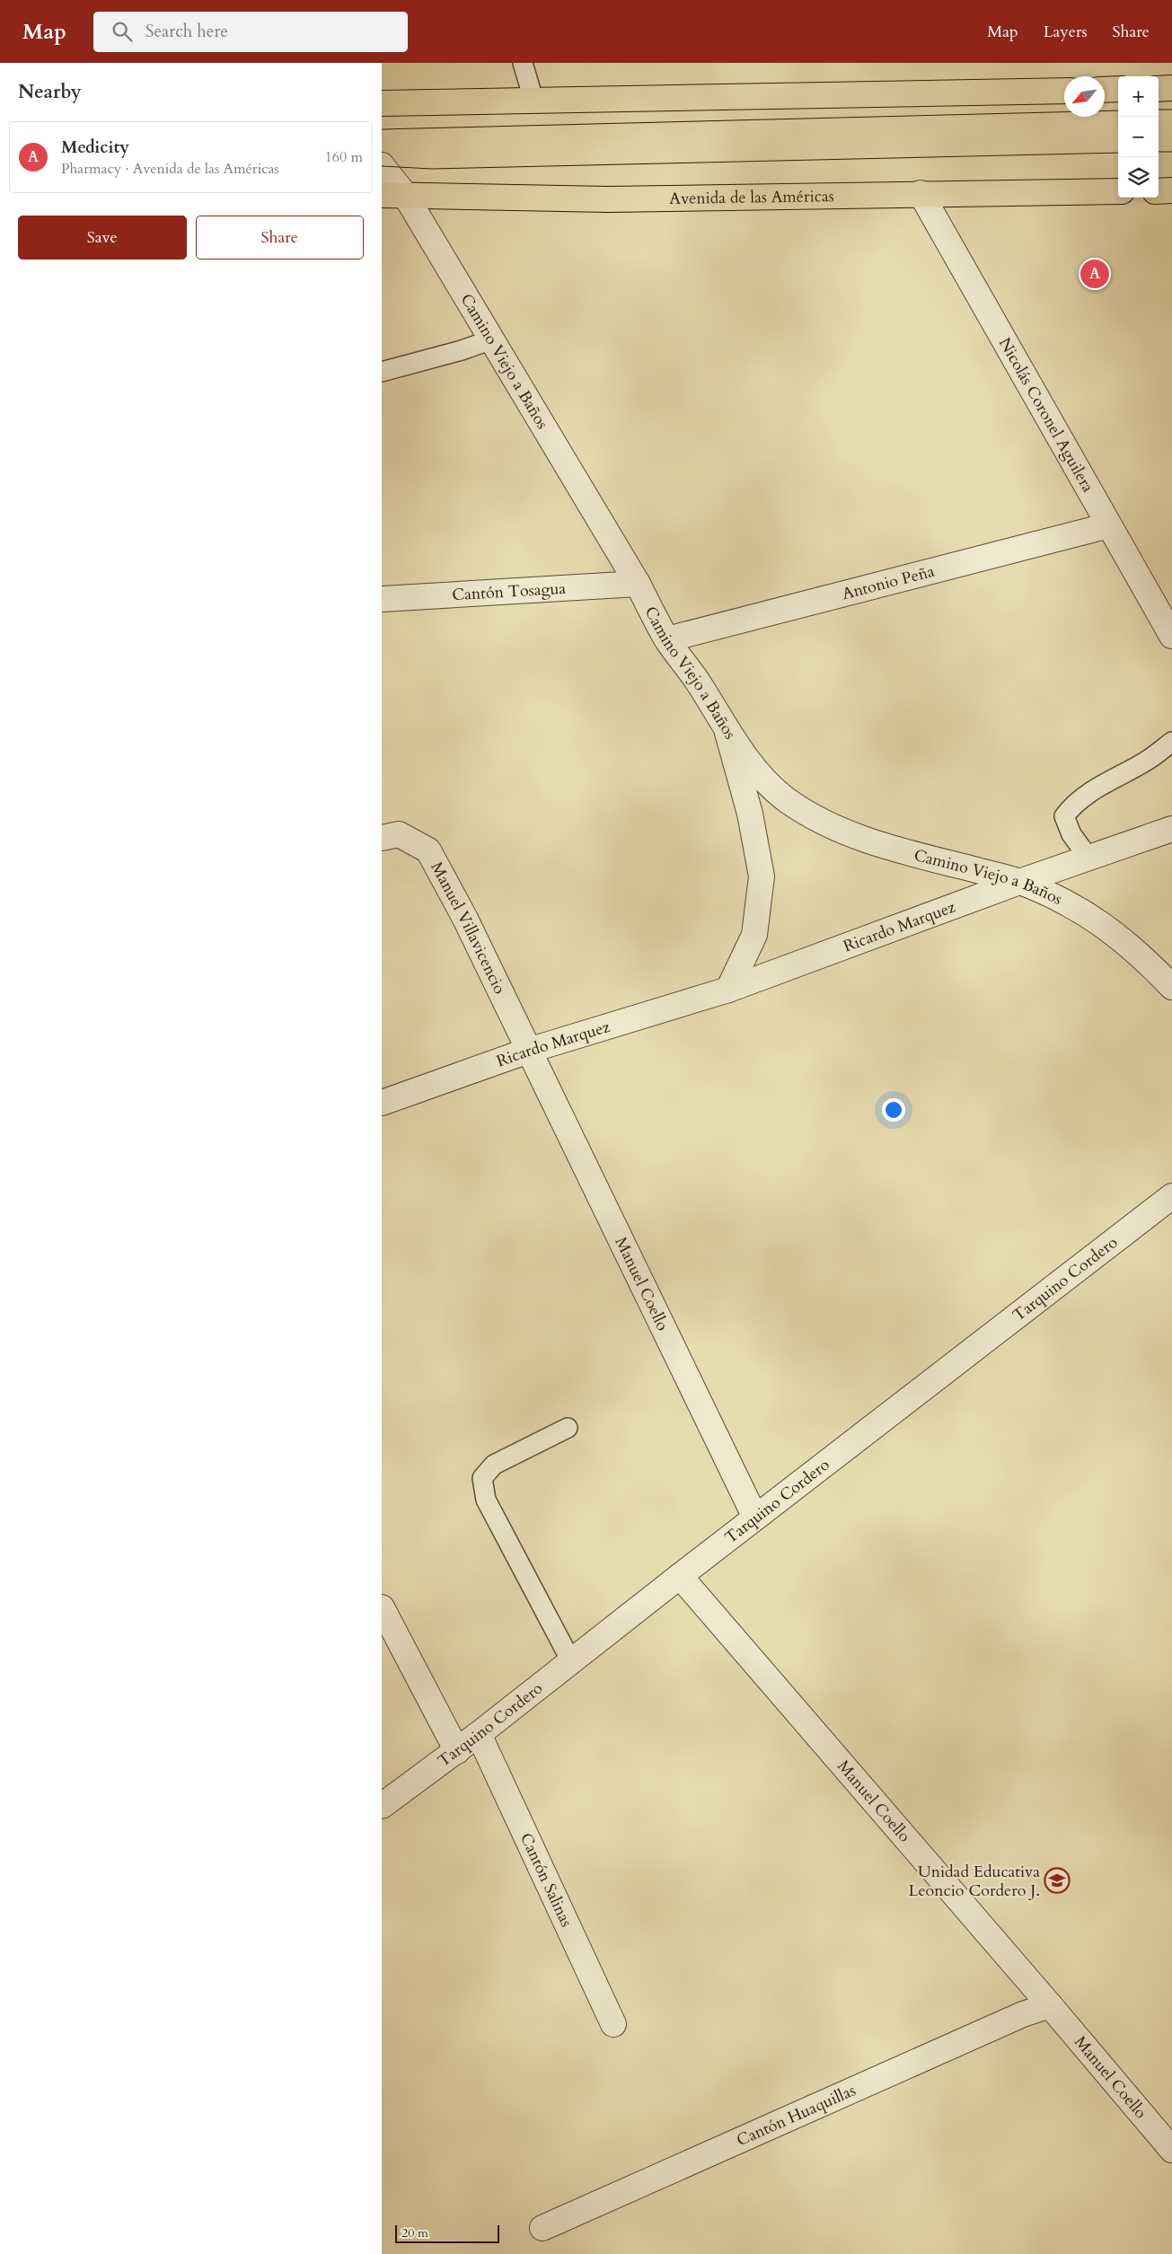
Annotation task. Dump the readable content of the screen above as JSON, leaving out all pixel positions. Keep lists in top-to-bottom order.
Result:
{
  "streets": {
    "main road": ["Avenida de las Américas"],
    "street": [
      "Camino Viejo a Baños",
      "Nicolás Coronel Aguilera",
      "Antonio Peña",
      "Cantón Tosagua",
      "Ricardo Marquez",
      "Manuel Villavicencio",
      "Tarquino Cordero",
      "Manuel Coello",
      "Cantón Salinas",
      "Cantón Huaquillas"
    ]
  },
  "crossings": [
    ["Avenida de las Américas", "Camino Viejo a Baños"],
    ["Avenida de las Américas", "Nicolás Coronel Aguilera"],
    ["Camino Viejo a Baños", "Antonio Peña"],
    ["Camino Viejo a Baños", "Cantón Tosagua"],
    ["Camino Viejo a Baños", "Ricardo Marquez"],
    ["Nicolás Coronel Aguilera", "Antonio Peña"],
    ["Ricardo Marquez", "Manuel Villavicencio"],
    ["Ricardo Marquez", "Manuel Coello"],
    ["Manuel Villavicencio", "Manuel Coello"],
    ["Tarquino Cordero", "Manuel Coello"],
    ["Tarquino Cordero", "Cantón Salinas"],
    ["Manuel Coello", "Cantón Huaquillas"]
  ],
  "places": {
    "school or university": ["Unidad Educativa Leoncio Cordero J."]
  },
  "scale_bar": "20 m",
  "north": "bottom left",
  "page": {
    "header": "Map",
    "search": "Search here",
    "nav": ["Map", "Layers", "Share"],
    "heading": "Nearby",
    "map_buttons": ["+", "−"],
    "list": [
      {
        "mark": "A",
        "name": "Medicity",
        "note": "Pharmacy · Avenida de las Américas",
        "value": "160 m"
      }
    ],
    "buttons": ["Save", "Share"],
    "pins": "A",
    "scale": "20 m"
  }
}
